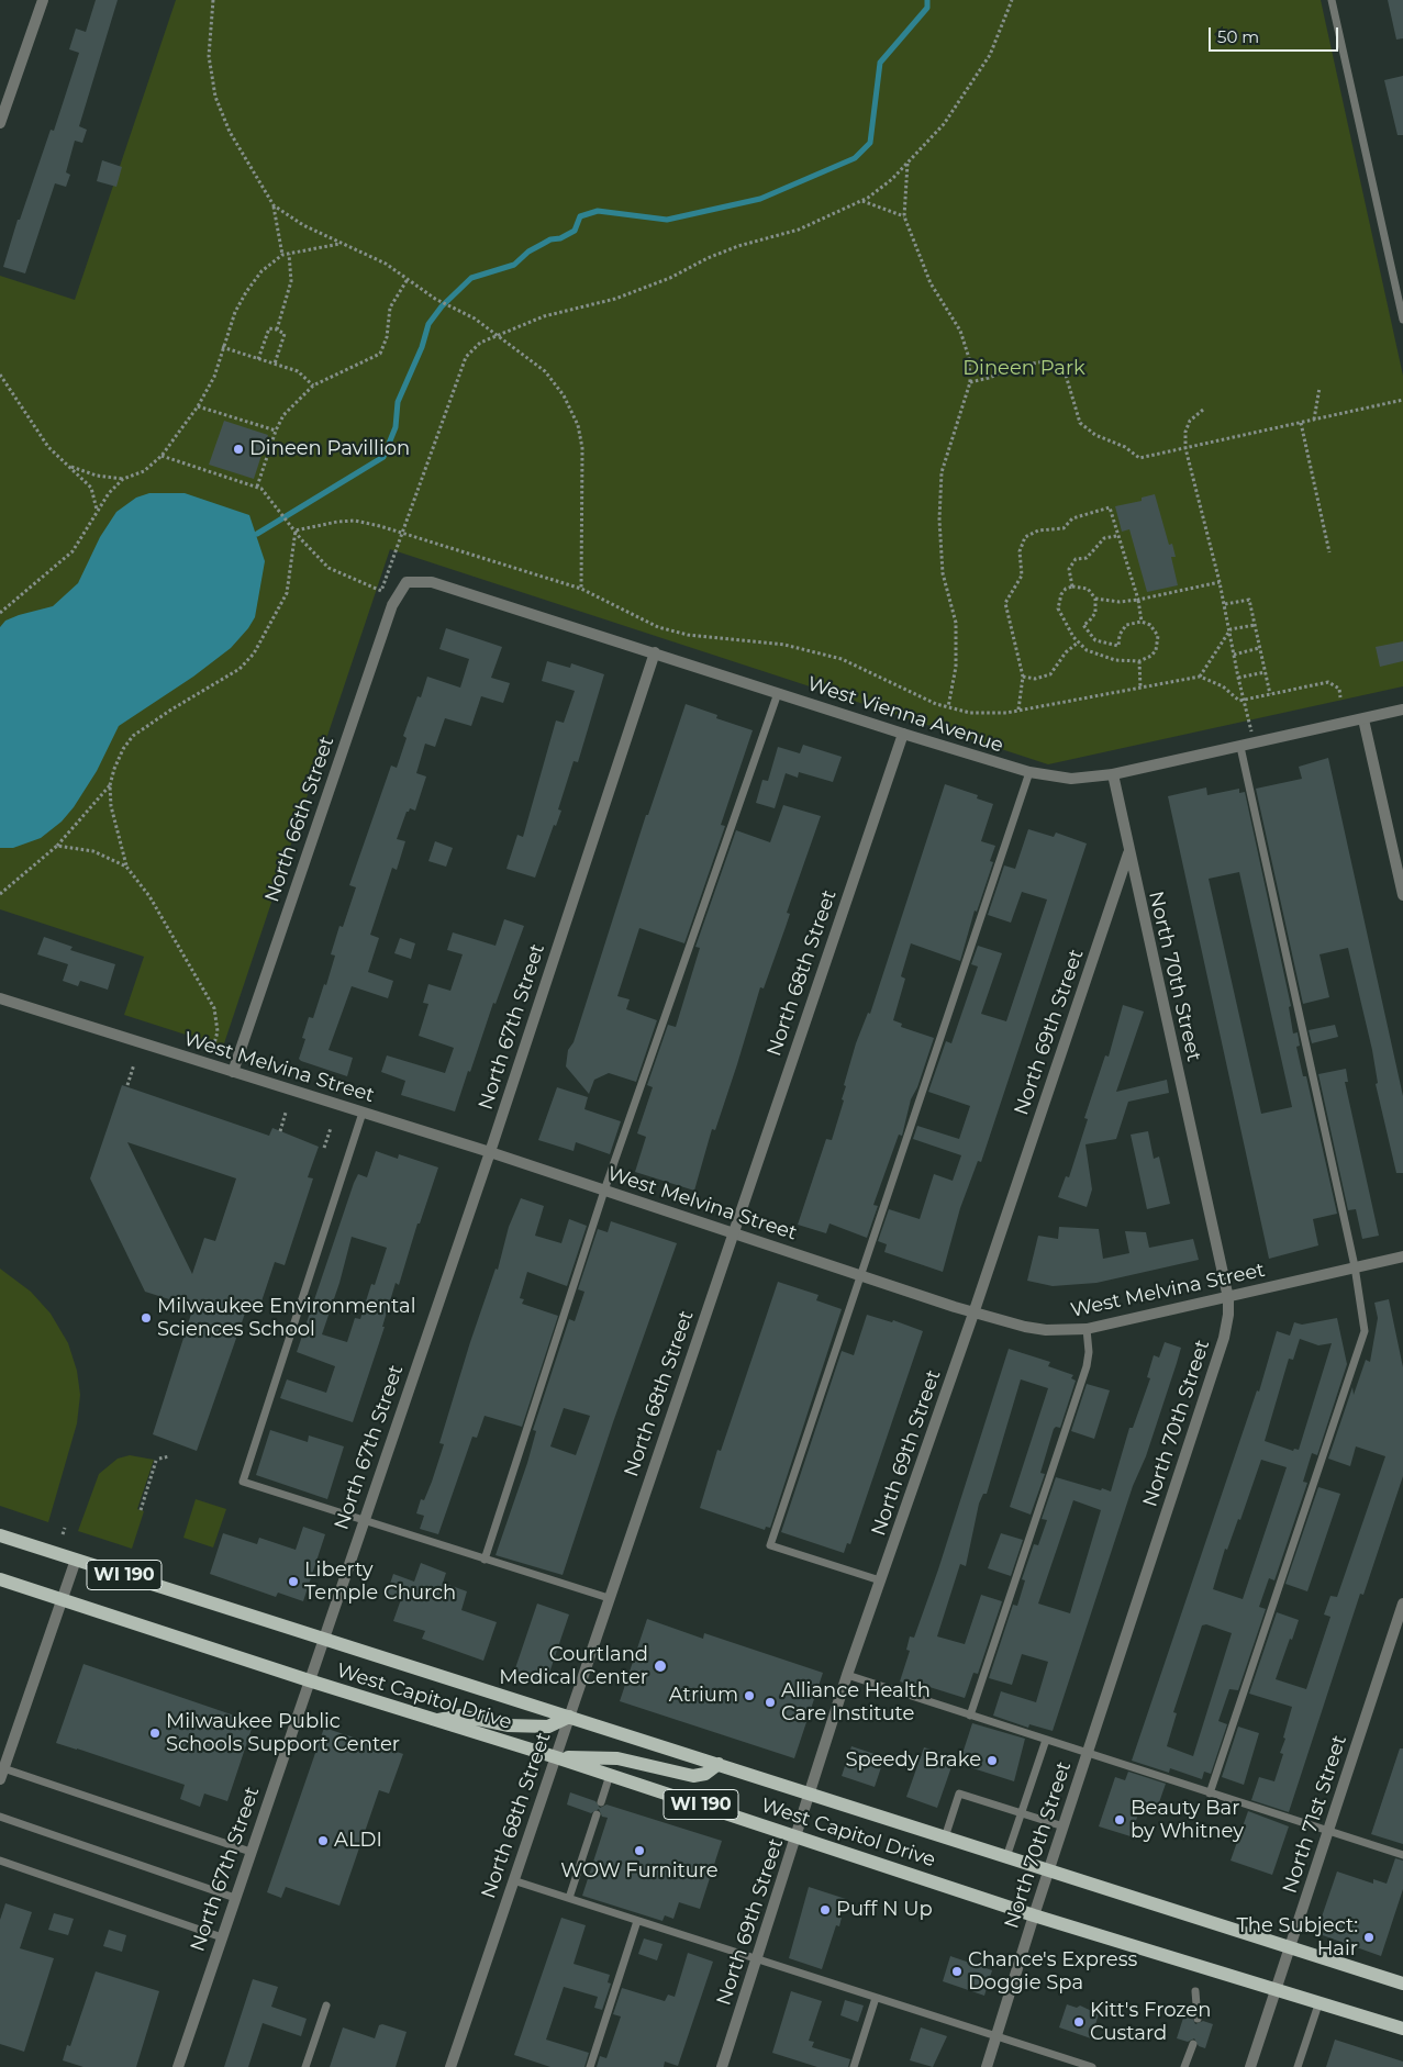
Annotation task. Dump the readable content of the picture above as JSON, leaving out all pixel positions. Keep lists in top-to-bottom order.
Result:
{
  "streets": {
    "main road": ["WI 190", "West Capitol Drive"],
    "street": [
      "West Vienna Avenue",
      "North 66th Street",
      "North 68th Street",
      "North 70th Street",
      "North 67th Street",
      "North 69th Street",
      "West Melvina Street",
      "North 71st Street"
    ]
  },
  "crossings": [
    ["West Vienna Avenue", "North 66th Street"],
    ["West Vienna Avenue", "North 68th Street"],
    ["West Vienna Avenue", "North 70th Street"],
    ["West Vienna Avenue", "North 67th Street"],
    ["North 66th Street", "West Melvina Street"],
    ["North 68th Street", "West Melvina Street"],
    ["North 68th Street", "West Capitol Drive"],
    ["North 70th Street", "North 69th Street"],
    ["North 70th Street", "West Melvina Street"],
    ["North 70th Street", "West Capitol Drive"],
    ["North 67th Street", "West Melvina Street"],
    ["North 67th Street", "West Capitol Drive"],
    ["North 69th Street", "West Melvina Street"],
    ["North 69th Street", "West Capitol Drive"],
    ["West Capitol Drive", "North 71st Street"]
  ],
  "parks": ["Dineen Park"],
  "places": [
    "Dineen Pavillion",
    "Milwaukee Environmental Sciences School",
    "Liberty Temple Church",
    "Courtland Medical Center",
    "Atrium",
    "Alliance Health Care Institute",
    "Milwaukee Public Schools Support Center",
    "Speedy Brake",
    "Beauty Bar by Whitney",
    "ALDI",
    "WOW Furniture",
    "Puff N Up",
    "The Subject: Hair",
    "Chance's Express Doggie Spa",
    "Kitt's Frozen Custard"
  ],
  "scale_bar": "50 m"
}
